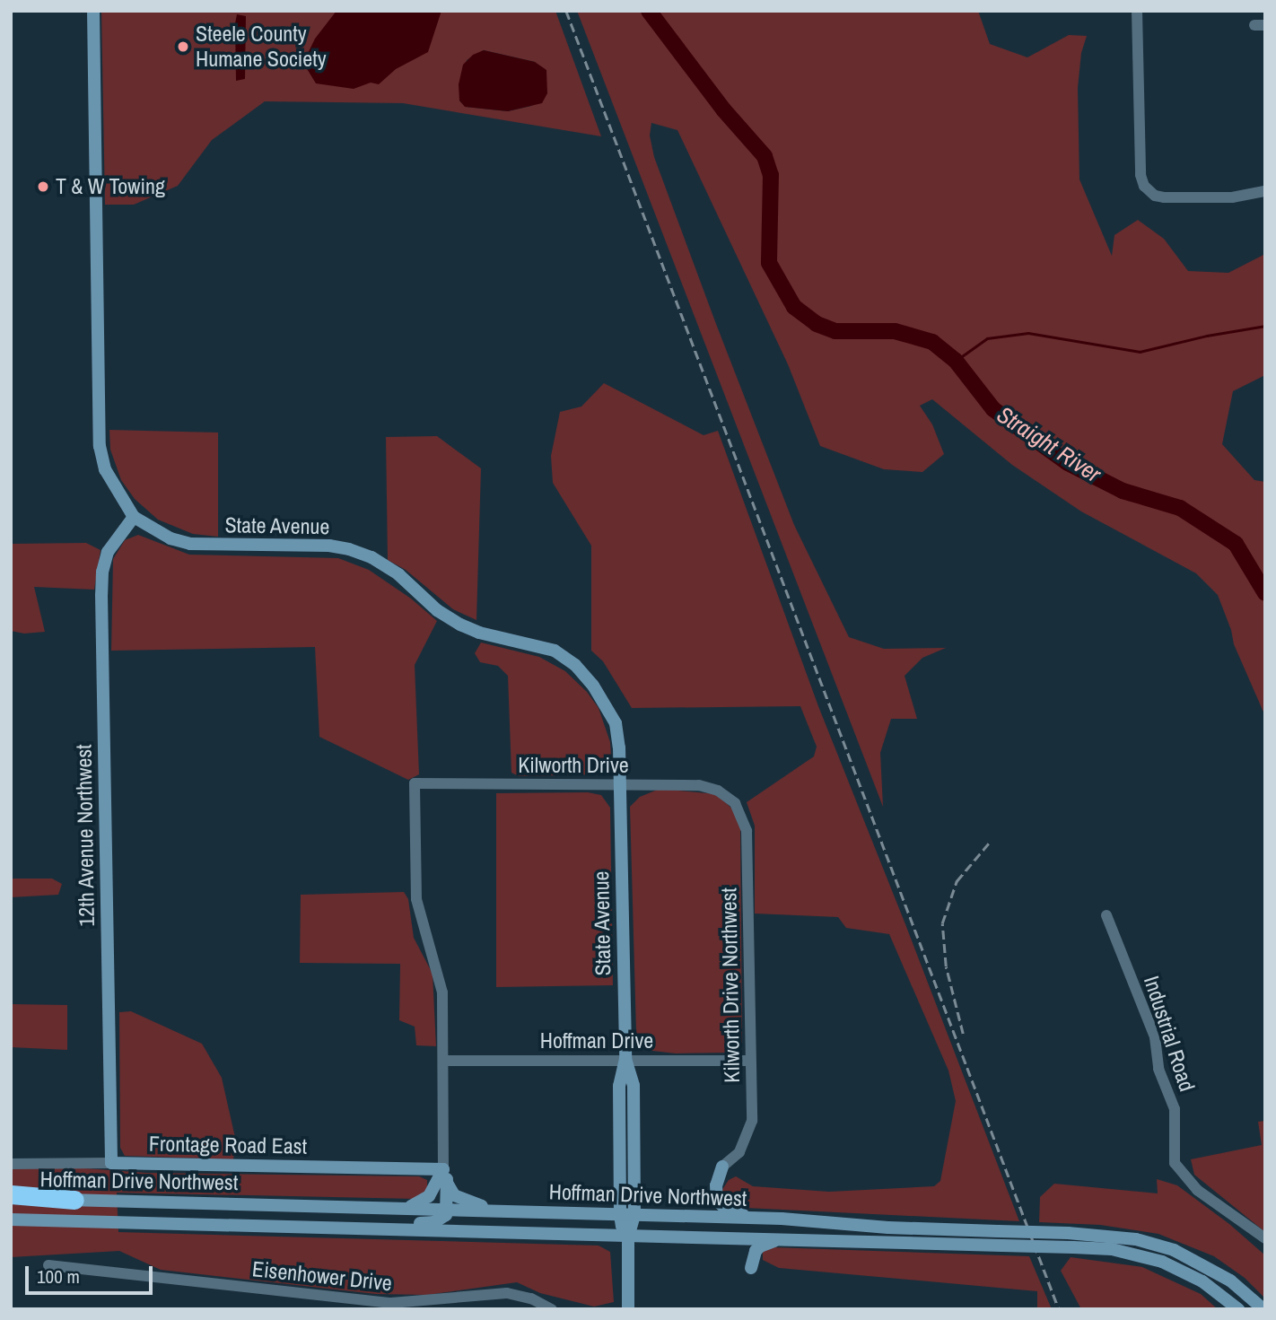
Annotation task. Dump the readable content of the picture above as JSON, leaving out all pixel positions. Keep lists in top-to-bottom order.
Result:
{
  "streets": {
    "main road": [
      "State Avenue",
      "12th Avenue Northwest",
      "Frontage Road East",
      "Hoffman Drive Northwest"
    ],
    "street": [
      "Kilworth Drive",
      "Kilworth Drive Northwest",
      "Industrial Road",
      "Hoffman Drive",
      "Eisenhower Drive"
    ]
  },
  "crossings": [
    ["State Avenue", "Kilworth Drive"],
    ["State Avenue", "12th Avenue Northwest"],
    ["State Avenue", "Hoffman Drive"],
    ["Kilworth Drive", "Kilworth Drive Northwest"],
    ["Kilworth Drive", "Hoffman Drive"],
    ["12th Avenue Northwest", "Frontage Road East"],
    ["Kilworth Drive Northwest", "Hoffman Drive"]
  ],
  "water": ["Straight River"],
  "places": ["Steele County Humane Society", "T & W Towing"],
  "scale_bar": "100 m"
}
